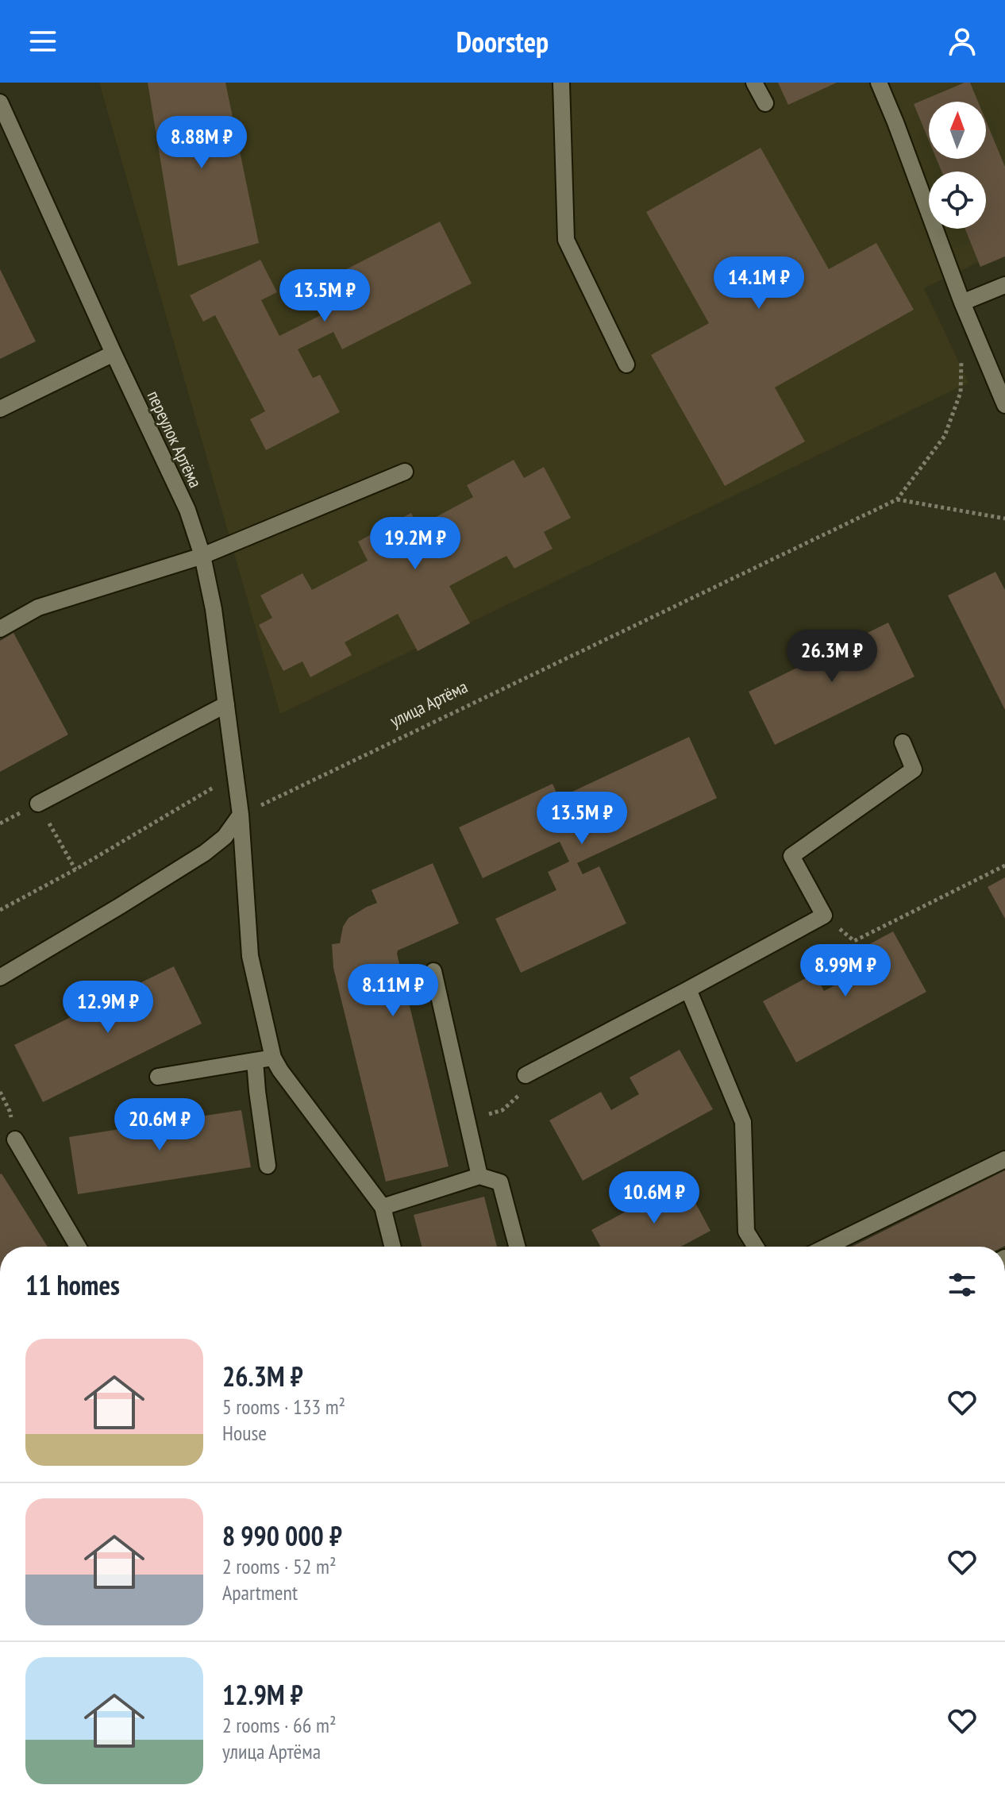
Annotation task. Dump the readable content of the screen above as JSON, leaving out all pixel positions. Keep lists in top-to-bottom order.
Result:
{
  "streets": {
    "street": ["переулок Артёма"],
    "path": ["улица Артёма"]
  },
  "crossings": [
    ["переулок Артёма", "улица Артёма"]
  ],
  "north": "top",
  "page": {
    "header": "Doorstep",
    "price": [
      "8.88M ₽",
      "14.1M ₽",
      "13.5M ₽",
      "19.2M ₽",
      "26.3M ₽",
      "13.5M ₽",
      "8.99M ₽",
      "8.11M ₽",
      "12.9M ₽",
      "20.6M ₽",
      "10.6M ₽"
    ],
    "heading": "11 homes",
    "list": [
      {
        "name": "26.3M ₽",
        "note": "5 rooms · 133 m² · House"
      },
      {
        "name": "8 990 000 ₽",
        "note": "2 rooms · 52 m² · Apartment"
      },
      {
        "name": "12.9M ₽",
        "note": "2 rooms · 66 m² · улица Артёма"
      }
    ]
  }
}
